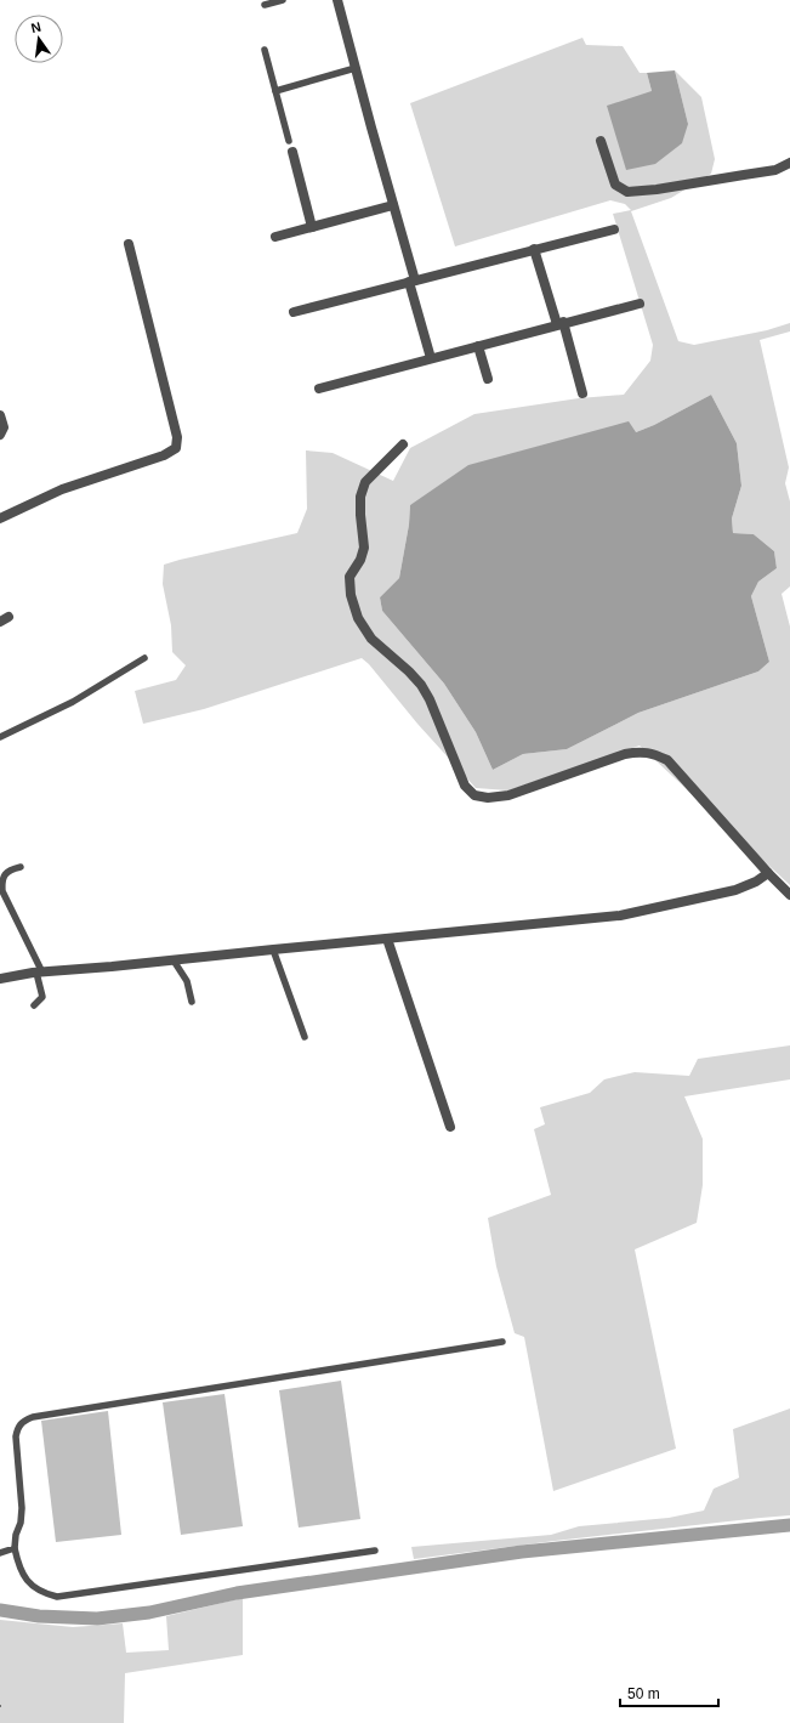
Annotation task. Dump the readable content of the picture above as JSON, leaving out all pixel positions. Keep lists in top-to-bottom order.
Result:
{
  "scale_bar": "50 m",
  "north": "top"
}
